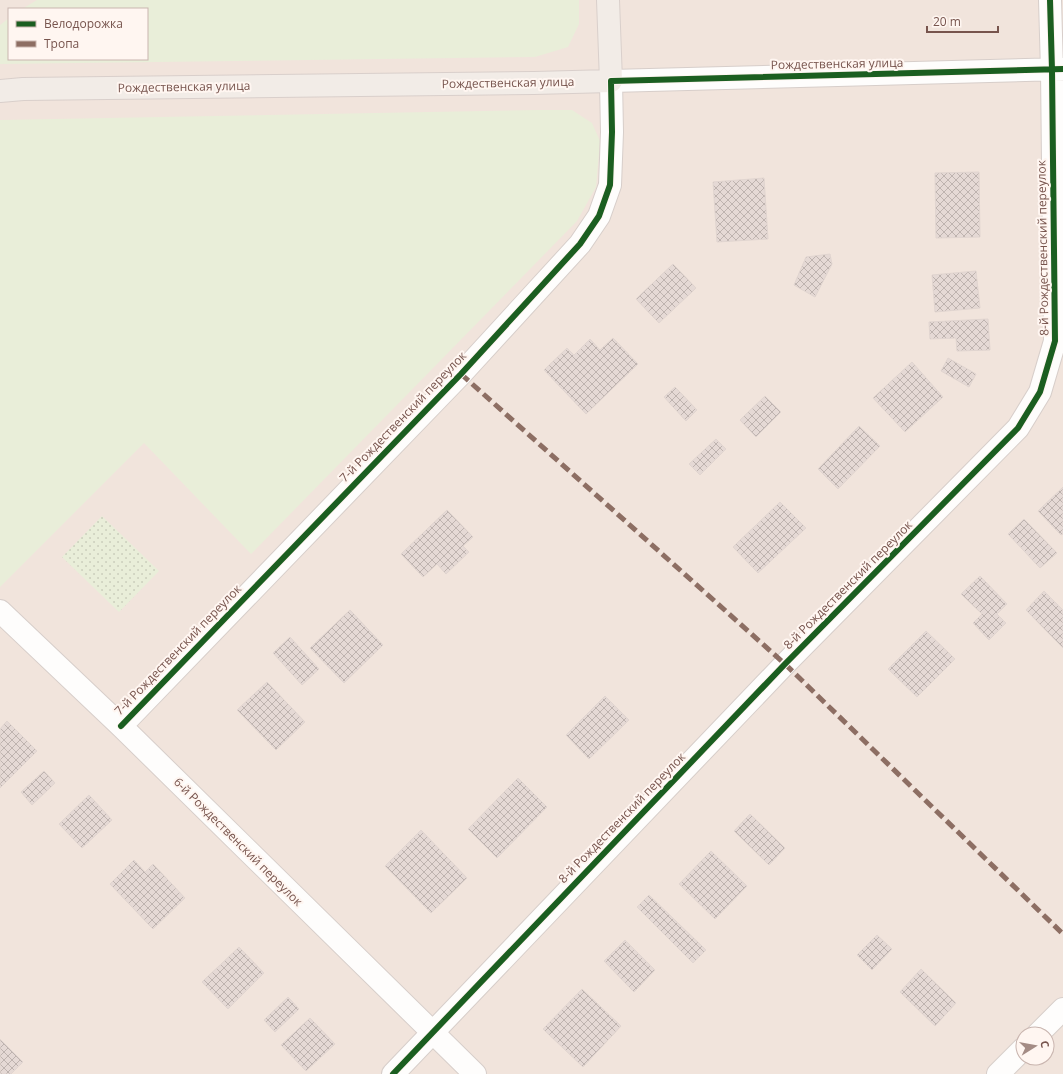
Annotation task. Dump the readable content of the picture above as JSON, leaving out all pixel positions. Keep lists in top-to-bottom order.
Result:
{
  "streets": {
    "main road": ["Рождественская улица"],
    "street": ["8-й Рождественский переулок", "7-й Рождественский переулок", "6-й Рождественский переулок"]
  },
  "crossings": [
    ["Рождественская улица", "8-й Рождественский переулок"],
    ["Рождественская улица", "7-й Рождественский переулок"],
    ["8-й Рождественский переулок", "6-й Рождественский переулок"],
    ["7-й Рождественский переулок", "6-й Рождественский переулок"]
  ],
  "legend": ["Велодорожка", "Тропа"],
  "scale_bar": "20 m",
  "north": "right"
}
